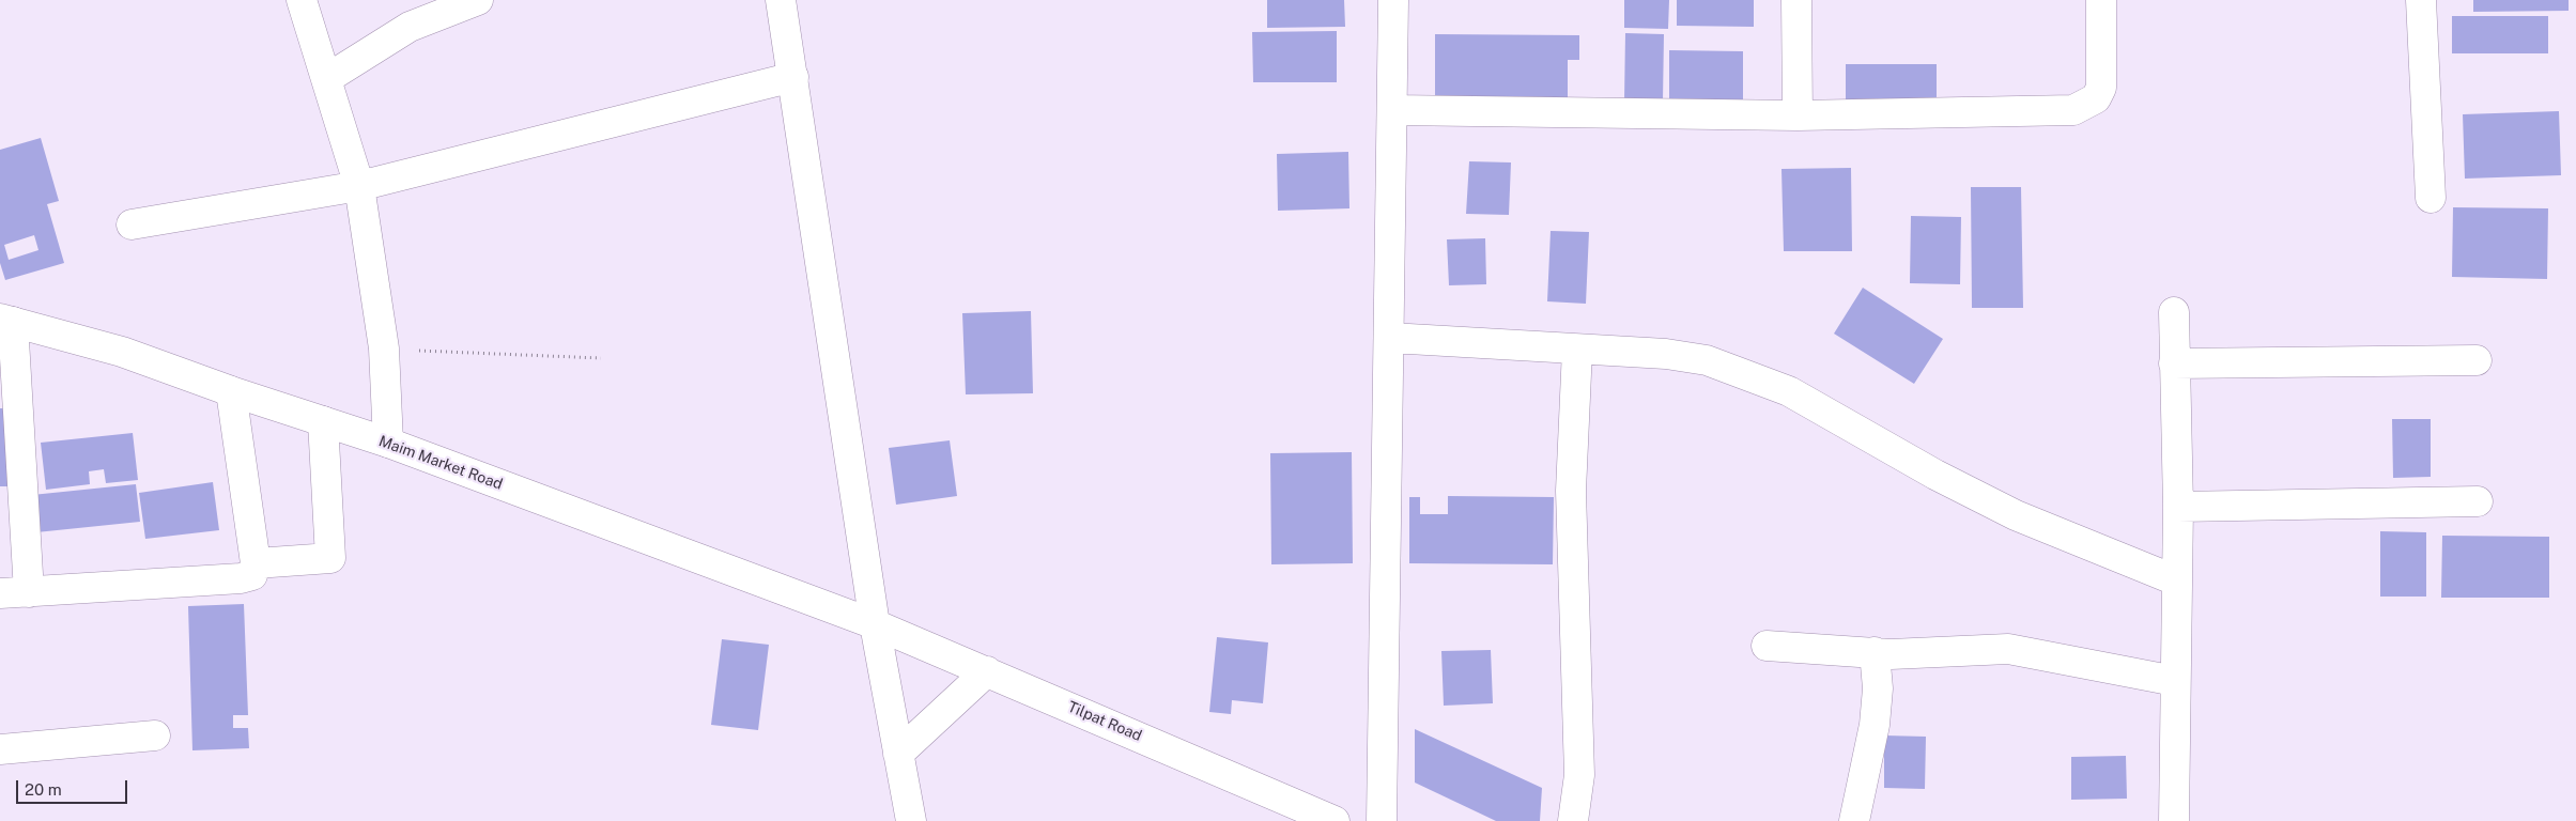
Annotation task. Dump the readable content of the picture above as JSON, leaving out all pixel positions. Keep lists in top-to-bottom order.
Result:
{
  "streets": {
    "street": ["Maim Market Road", "Tilpat Road"]
  },
  "crossings": [
    ["Maim Market Road", "Tilpat Road"]
  ],
  "scale_bar": "20 m"
}
